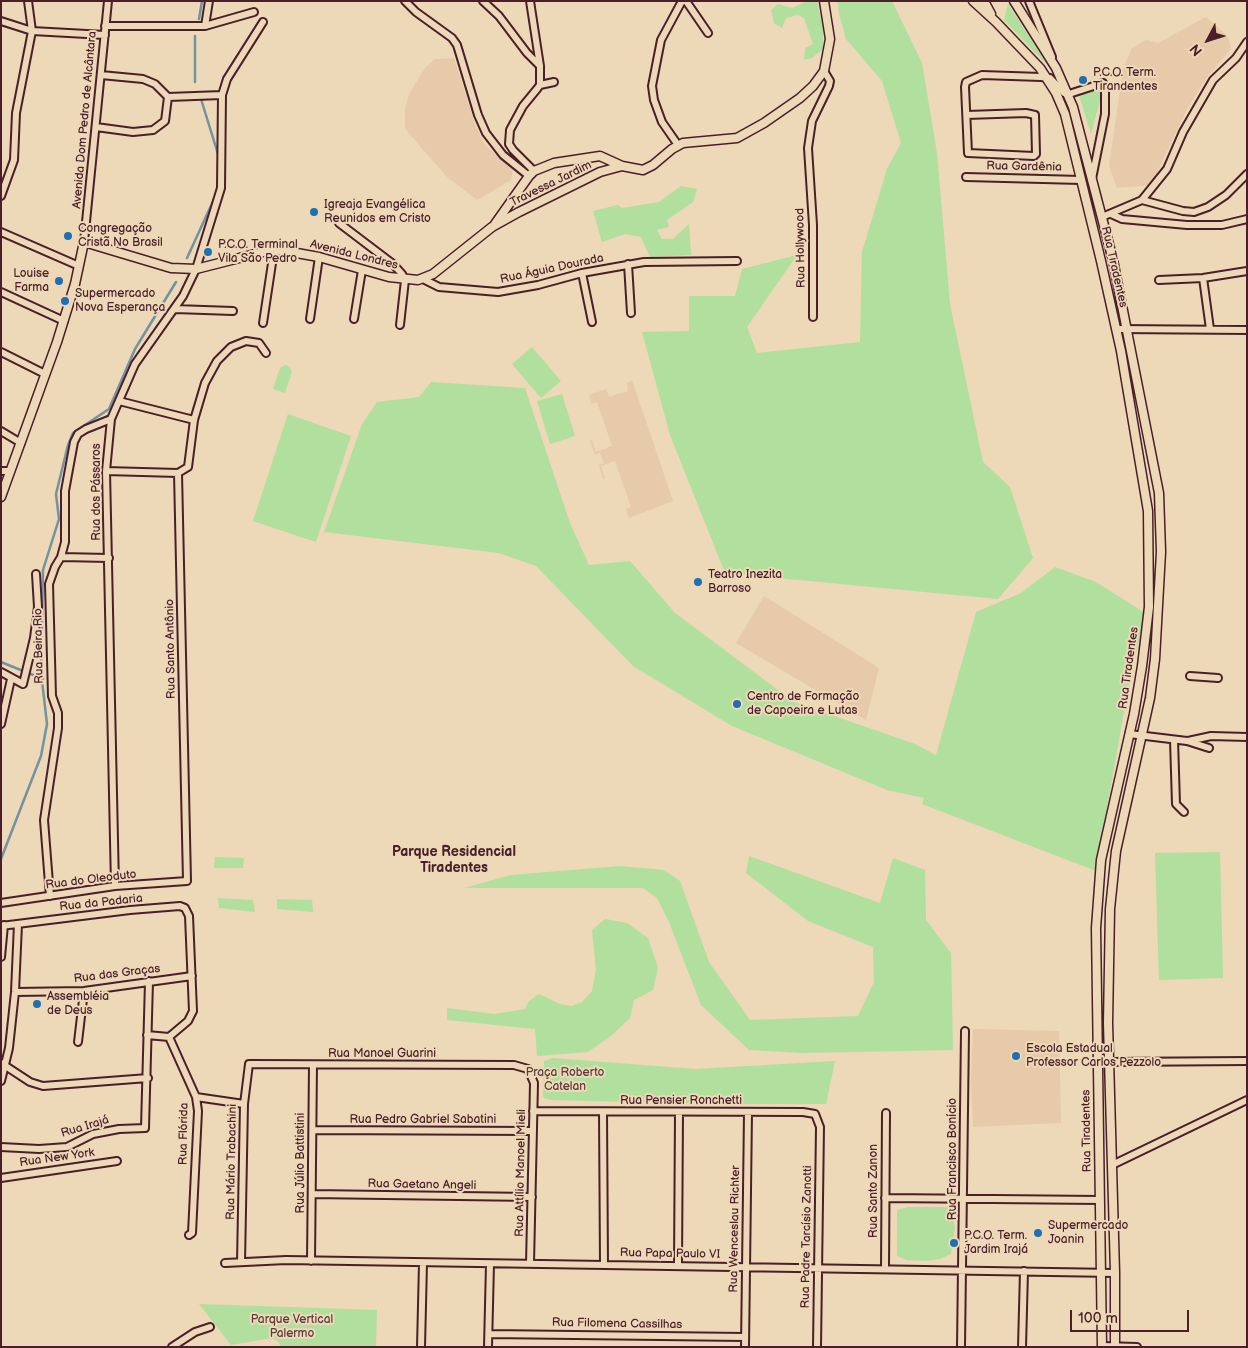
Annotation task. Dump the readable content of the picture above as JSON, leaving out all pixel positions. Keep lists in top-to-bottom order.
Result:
{
  "streets": {
    "street": [
      "Avenida Dom Pedro de Alcântara",
      "Rua Gardênia",
      "Travessa Jardim",
      "Rua Hollywood",
      "Avenida Londres",
      "Rua Tiradentes",
      "Rua Águia Dourada",
      "Rua dos Pássaros",
      "Rua Beira Rio",
      "Rua Santo Antônio",
      "Rua do Oleoduto",
      "Rua da Padaria",
      "Rua das Graças",
      "Rua Manoel Guarini",
      "Rua Pensier Ronchetti",
      "Rua Pedro Gabriel Sabatini",
      "Rua Irajá",
      "Rua Flórida",
      "Rua New York",
      "Rua Francisco Bonício",
      "Rua Mário Trabachini",
      "Rua Júlio Battistini",
      "Rua Attílio Manoel Mieli",
      "Rua Gaetano Angeli",
      "Rua Santo Zanon",
      "Rua Wenceslau Richter",
      "Rua Padre Tarcísio Zanotti",
      "Rua Papa Paulo VI",
      "Rua Filomena Cassilhas"
    ]
  },
  "crossings": [
    ["Avenida Dom Pedro de Alcântara", "Avenida Londres"],
    ["Rua Gardênia", "Rua Tiradentes"],
    ["Avenida Londres", "Rua Águia Dourada"],
    ["Avenida Londres", "Rua dos Pássaros"],
    ["Rua Tiradentes", "Rua Papa Paulo VI"],
    ["Rua dos Pássaros", "Rua Beira Rio"],
    ["Rua dos Pássaros", "Rua do Oleoduto"],
    ["Rua Beira Rio", "Rua do Oleoduto"],
    ["Rua Santo Antônio", "Rua do Oleoduto"],
    ["Rua da Padaria", "Rua das Graças"],
    ["Rua Manoel Guarini", "Rua Mário Trabachini"],
    ["Rua Manoel Guarini", "Rua Júlio Battistini"],
    ["Rua Manoel Guarini", "Rua Attílio Manoel Mieli"],
    ["Rua Pensier Ronchetti", "Rua Attílio Manoel Mieli"],
    ["Rua Pensier Ronchetti", "Rua Wenceslau Richter"],
    ["Rua Pensier Ronchetti", "Rua Padre Tarcísio Zanotti"],
    ["Rua Pedro Gabriel Sabatini", "Rua Júlio Battistini"],
    ["Rua Pedro Gabriel Sabatini", "Rua Attílio Manoel Mieli"],
    ["Rua Francisco Bonício", "Rua Papa Paulo VI"],
    ["Rua Mário Trabachini", "Rua Papa Paulo VI"],
    ["Rua Júlio Battistini", "Rua Gaetano Angeli"],
    ["Rua Júlio Battistini", "Rua Papa Paulo VI"],
    ["Rua Attílio Manoel Mieli", "Rua Gaetano Angeli"],
    ["Rua Attílio Manoel Mieli", "Rua Papa Paulo VI"],
    ["Rua Santo Zanon", "Rua Papa Paulo VI"],
    ["Rua Wenceslau Richter", "Rua Papa Paulo VI"],
    ["Rua Wenceslau Richter", "Rua Filomena Cassilhas"],
    ["Rua Padre Tarcísio Zanotti", "Rua Papa Paulo VI"]
  ],
  "districts": ["Parque Residencial Tiradentes"],
  "parks": ["Praça Roberto Catelan", "Parque Vertical Palermo"],
  "places": [
    "P.C.O. Term. Tirandentes",
    "Igreaja Evangélica Reunidos em Cristo",
    "Congregação Cristã No Brasil",
    "P.C.O. Terminal Vila São Pedro",
    "Louise Farma",
    "Supermercado Nova Esperança",
    "Teatro Inezita Barroso",
    "Centro de Formação de Capoeira e Lutas",
    "Assembléia de Deus",
    "Escola Estadual Professor Carlos Pezzolo",
    "Supermercado Joanin",
    "P.C.O. Term. Jardim Irajá"
  ],
  "scale_bar": "100 m",
  "north": "bottom left"
}
